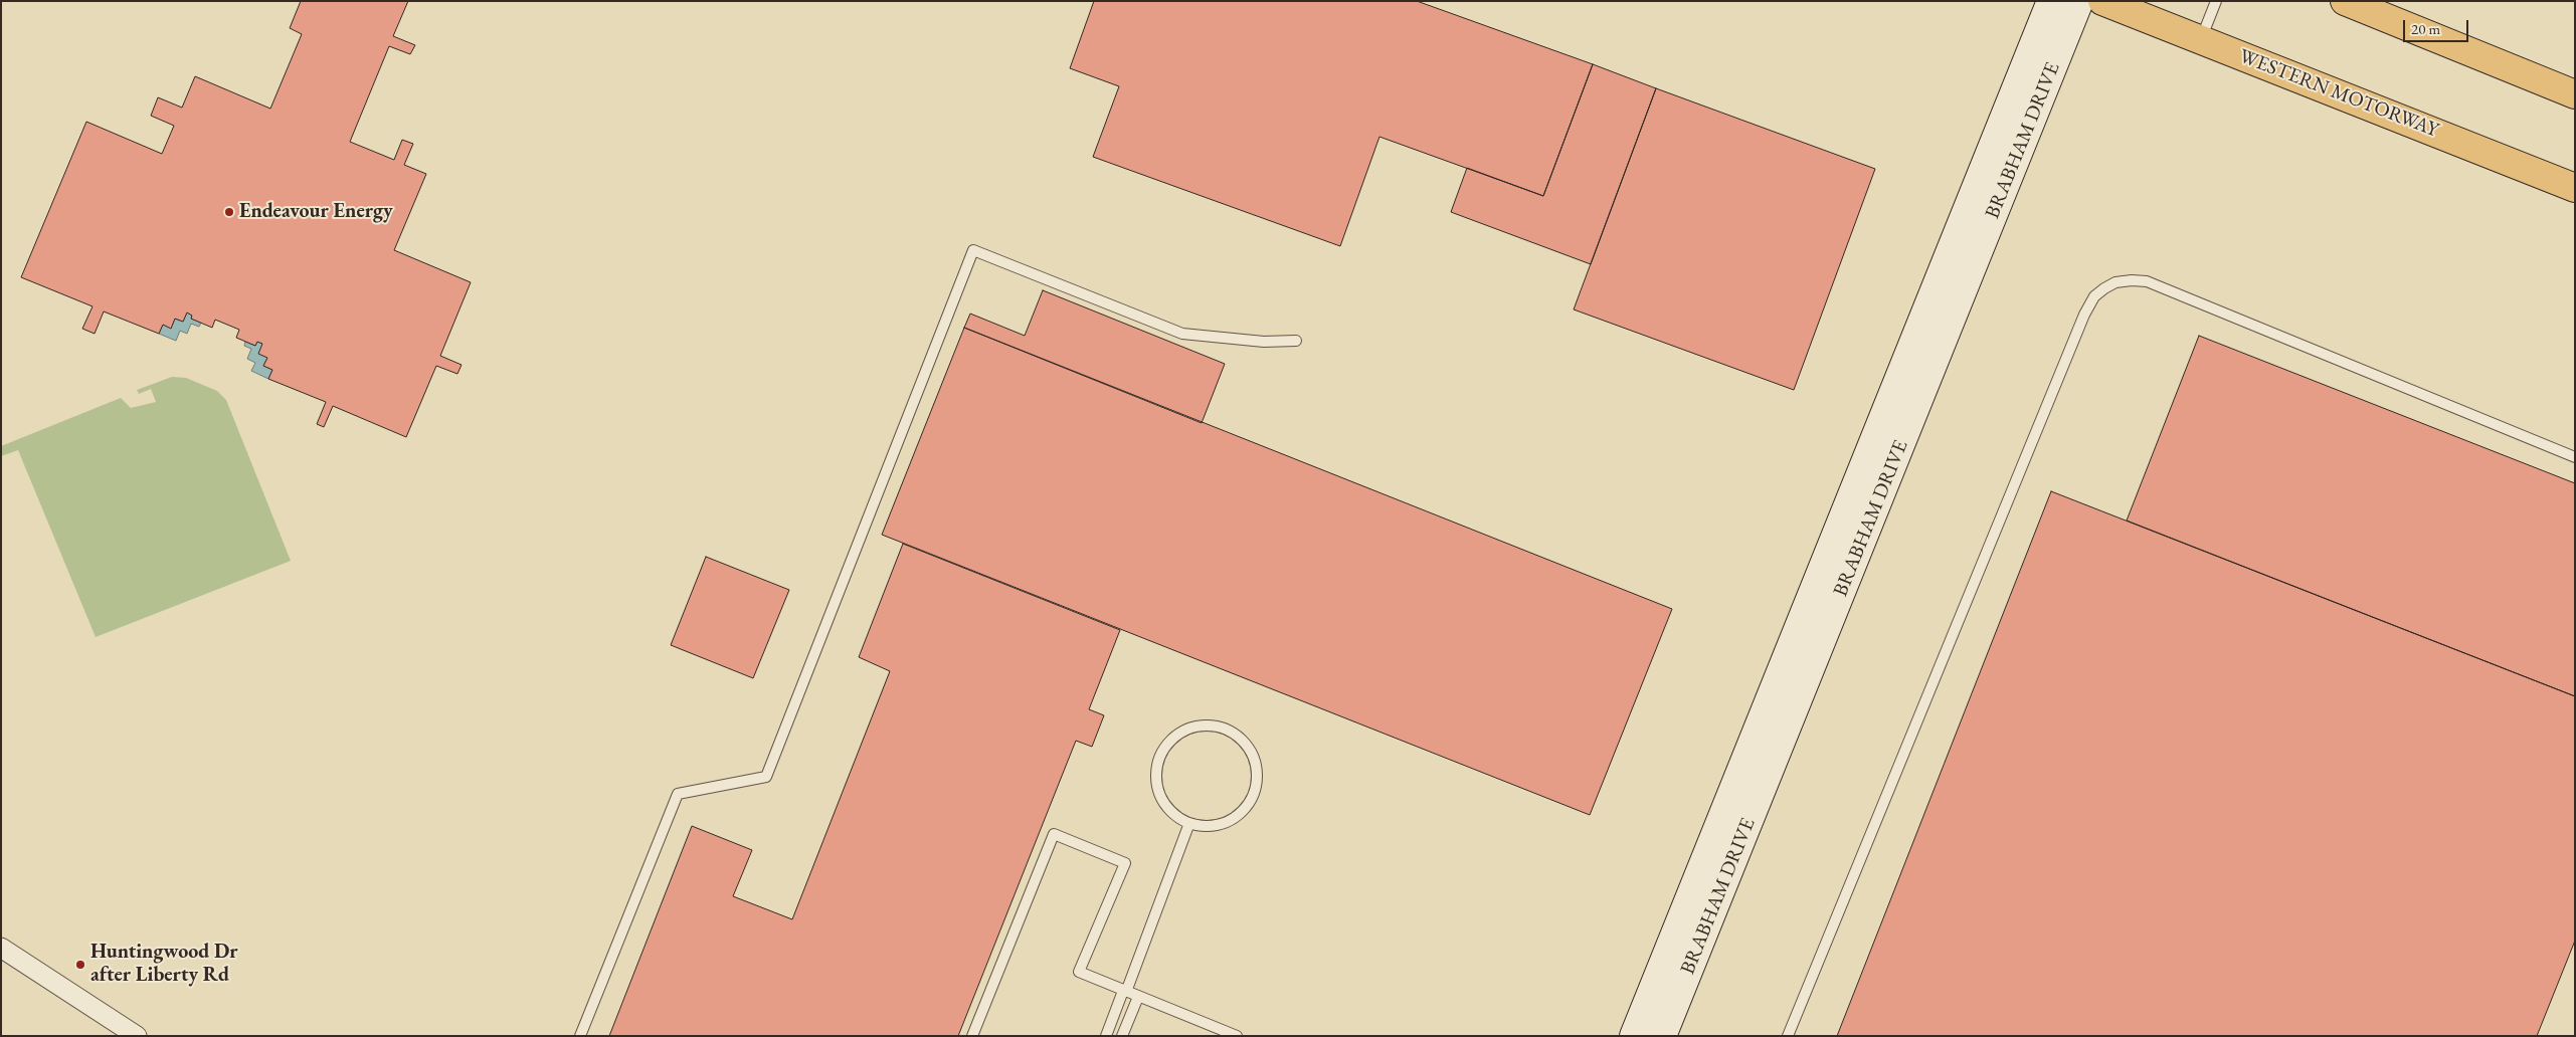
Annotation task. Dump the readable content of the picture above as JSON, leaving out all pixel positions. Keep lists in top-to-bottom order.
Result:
{
  "streets": {
    "highway": ["WESTERN MOTORWAY"],
    "main road": ["BRABHAM DRIVE"]
  },
  "places": ["Endeavour Energy", "Huntingwood Dr after Liberty Rd"],
  "scale_bar": "20 m"
}
